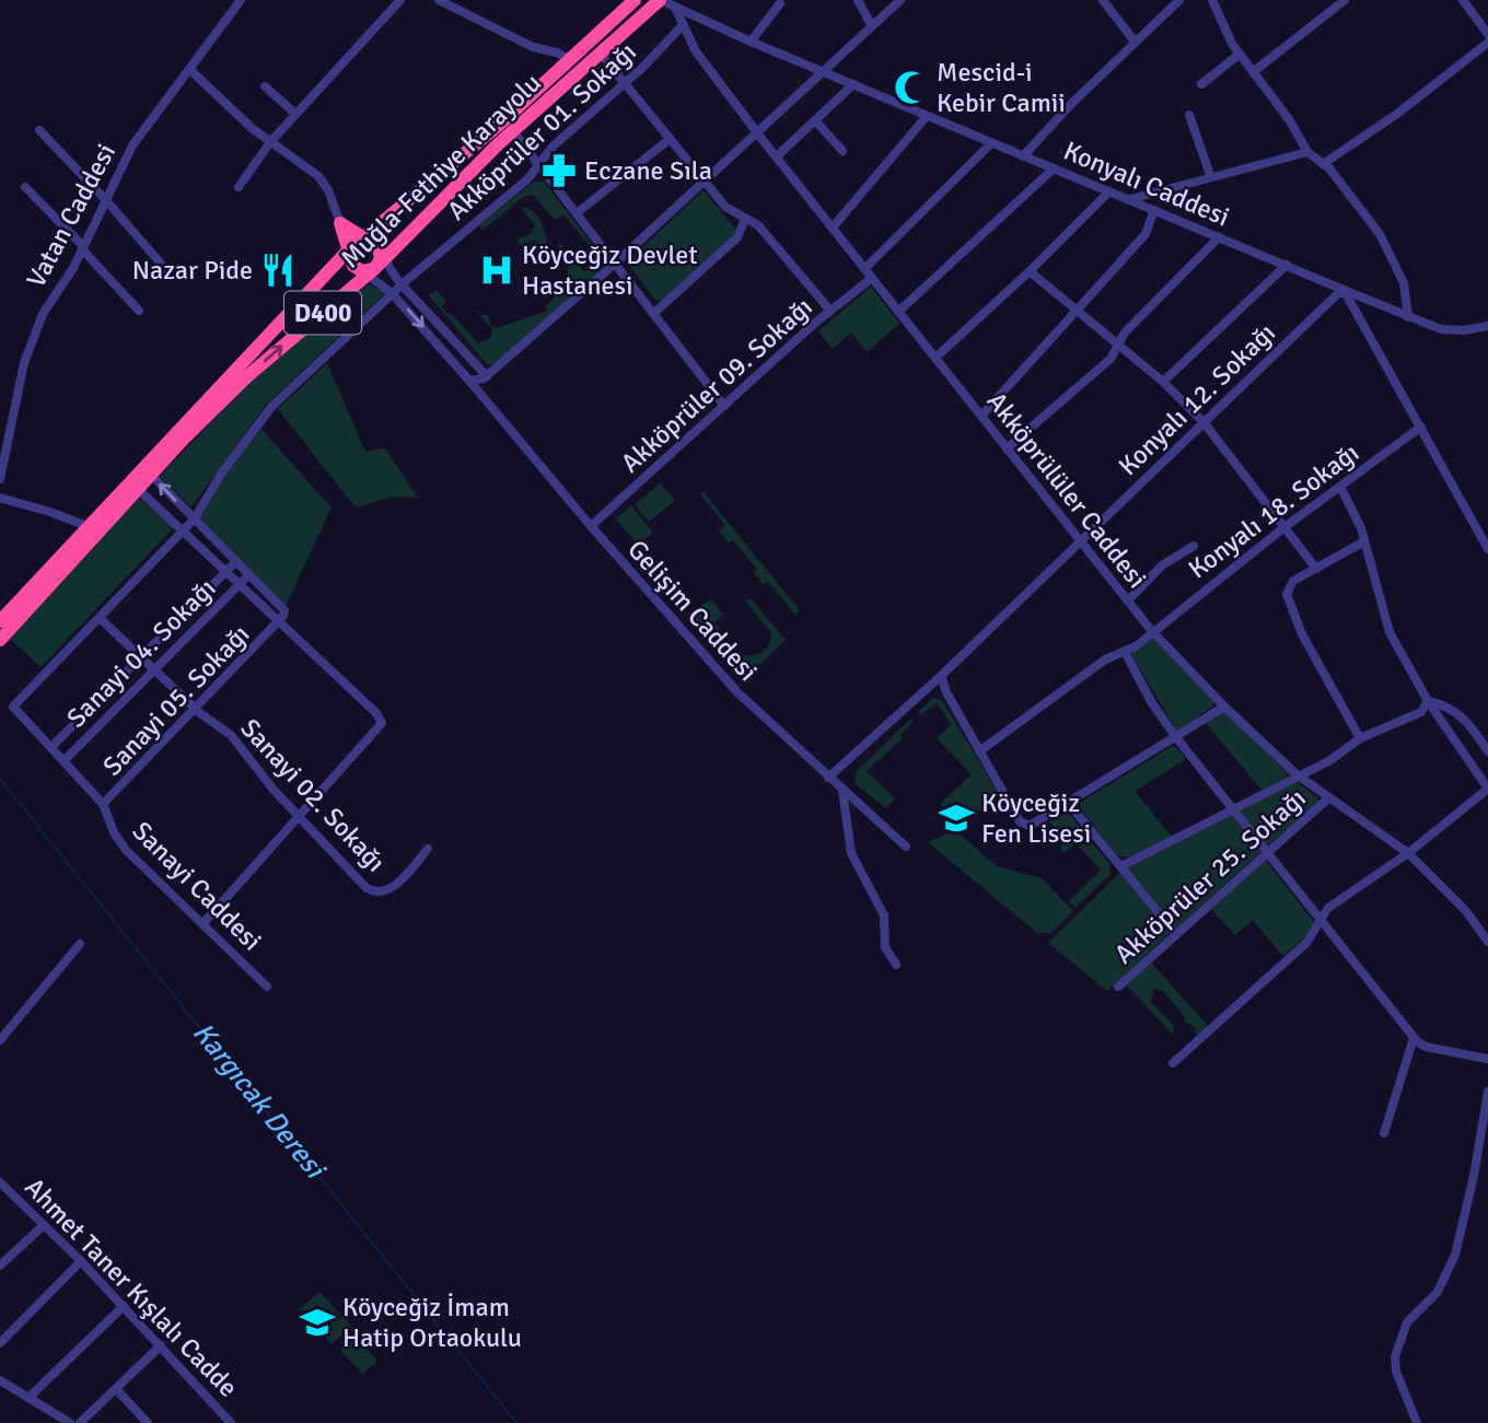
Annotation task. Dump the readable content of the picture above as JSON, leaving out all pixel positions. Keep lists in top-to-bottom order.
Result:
{
  "streets": {
    "highway": ["Muğla-Fethiye Karayolu", "D400"],
    "street": [
      "Akköprüler 01. Sokağı",
      "Konyalı Caddesi",
      "Vatan Caddesi",
      "Akköprüler 09. Sokağı",
      "Konyalı 12. Sokağı",
      "Akköprülüler Caddesi",
      "Konyalı 18. Sokağı",
      "Gelişim Caddesi",
      "Sanayi 04. Sokağı",
      "Sanayi 05. Sokağı",
      "Sanayi 02. Sokağı",
      "Akköprüler 25. Sokağı",
      "Sanayi Caddesi",
      "Ahmet Taner Kışlalı Cadde"
    ]
  },
  "crossings": [
    ["Akköprüler 01. Sokağı", "Akköprülüler Caddesi"],
    ["Akköprüler 01. Sokağı", "Gelişim Caddesi"],
    ["Akköprüler 01. Sokağı", "Sanayi 02. Sokağı"],
    ["Akköprüler 01. Sokağı", "Sanayi Caddesi"],
    ["Muğla-Fethiye Karayolu", "Konyalı Caddesi"],
    ["Muğla-Fethiye Karayolu", "Gelişim Caddesi"],
    ["Konyalı Caddesi", "Konyalı 12. Sokağı"],
    ["Konyalı Caddesi", "Akköprülüler Caddesi"],
    ["Akköprüler 09. Sokağı", "Akköprülüler Caddesi"],
    ["Akköprüler 09. Sokağı", "Gelişim Caddesi"],
    ["Konyalı 12. Sokağı", "Akköprülüler Caddesi"],
    ["Konyalı 12. Sokağı", "Gelişim Caddesi"],
    ["Akköprülüler Caddesi", "Konyalı 18. Sokağı"],
    ["Akköprülüler Caddesi", "Akköprüler 25. Sokağı"],
    ["Sanayi 04. Sokağı", "Sanayi 02. Sokağı"],
    ["Sanayi 04. Sokağı", "Sanayi Caddesi"],
    ["Sanayi 05. Sokağı", "Sanayi 02. Sokağı"],
    ["Sanayi 05. Sokağı", "Sanayi Caddesi"]
  ],
  "water": ["Kargıcak Deresi"],
  "places": {
    "mosque": ["Mescid-i Kebir Camii"],
    "pharmacy": ["Eczane Sıla"],
    "restaurant": ["Nazar Pide"],
    "hospital": ["Köyceğiz Devlet Hastanesi"],
    "school or university": ["Köyceğiz Fen Lisesi", "Köyceğiz İmam Hatip Ortaokulu"]
  }
}
